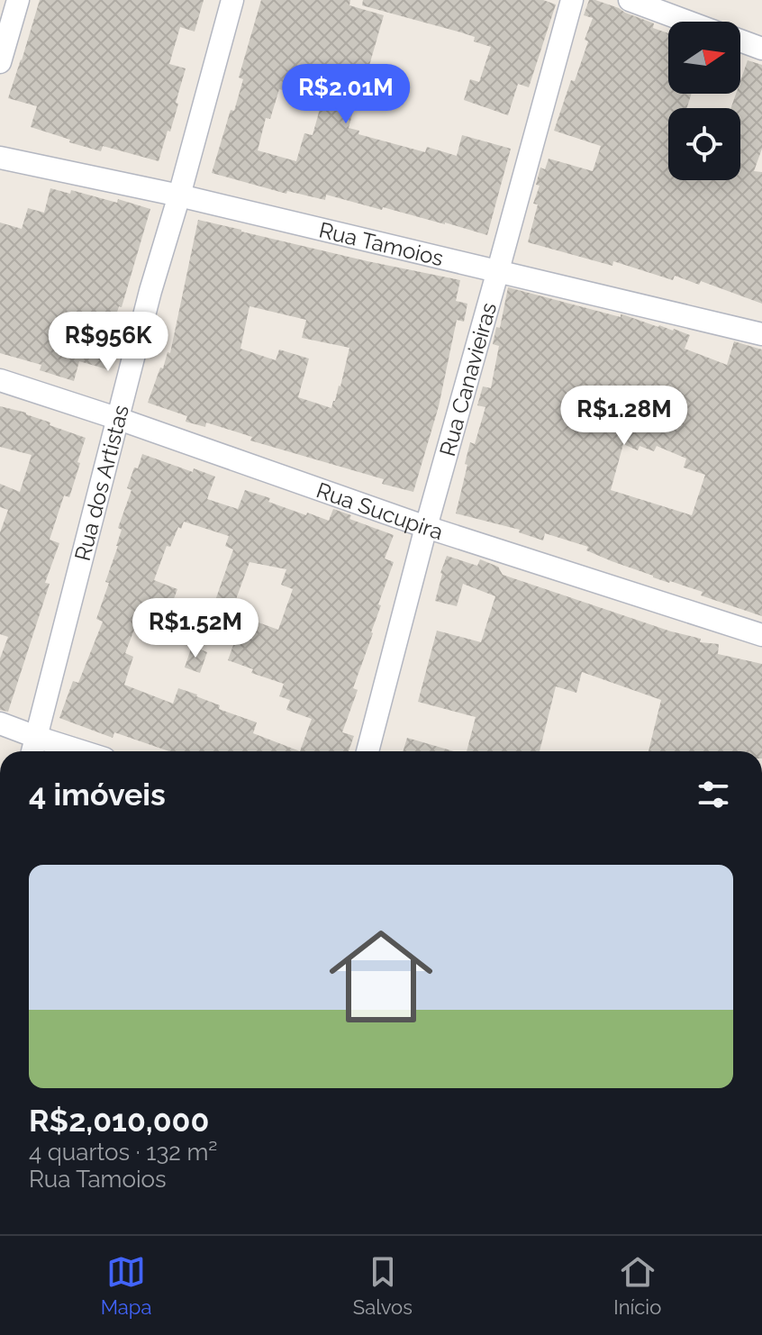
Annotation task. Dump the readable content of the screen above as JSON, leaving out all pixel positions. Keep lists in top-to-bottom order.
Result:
{
  "streets": {
    "street": [
      "Rua Tamoios",
      "Rua Canavieiras",
      "Rua dos Artistas",
      "Rua Sucupira"
    ]
  },
  "crossings": [
    ["Rua Tamoios", "Rua Canavieiras"],
    ["Rua Tamoios", "Rua dos Artistas"],
    ["Rua Canavieiras", "Rua Sucupira"],
    ["Rua dos Artistas", "Rua Sucupira"]
  ],
  "north": "right",
  "page": {
    "price": [
      "R$2.01M",
      "R$956K",
      "R$1.28M",
      "R$1.52M"
    ],
    "heading": "4 imóveis",
    "list": [
      {
        "name": "R$2,010,000",
        "note": "4 quartos · 132 m² · Rua Tamoios"
      }
    ],
    "tabs": ["Mapa", "Salvos", "Início"]
  }
}
